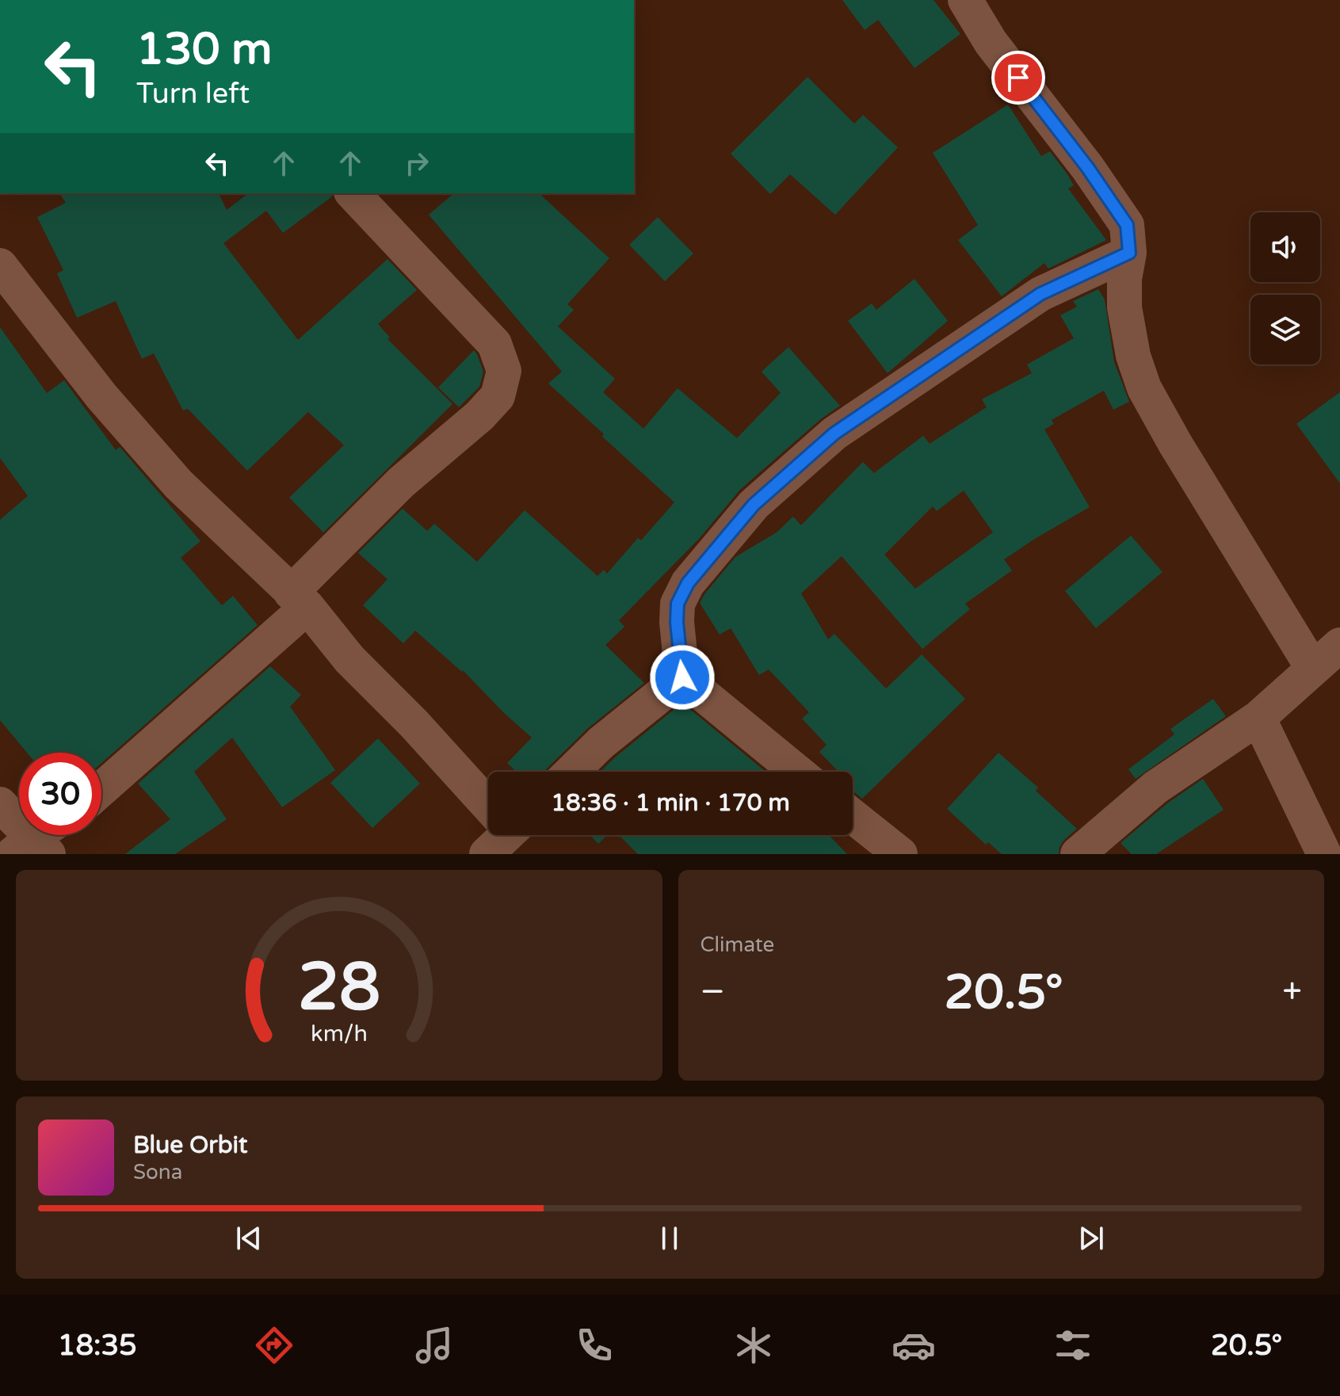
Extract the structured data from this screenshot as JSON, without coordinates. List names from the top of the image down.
{
  "page": {
    "turn": ["130 m", "Turn left"],
    "limit": "30",
    "trip": "18:36 · 1 min · 170 m",
    "tile": "Climate",
    "heat": ["−", "20.5°", "+"],
    "song": ["Blue Orbit", "Sona"],
    "tabs": ["18:35", "20.5°"],
    "gauge": ["28", "km/h"]
  }
}
